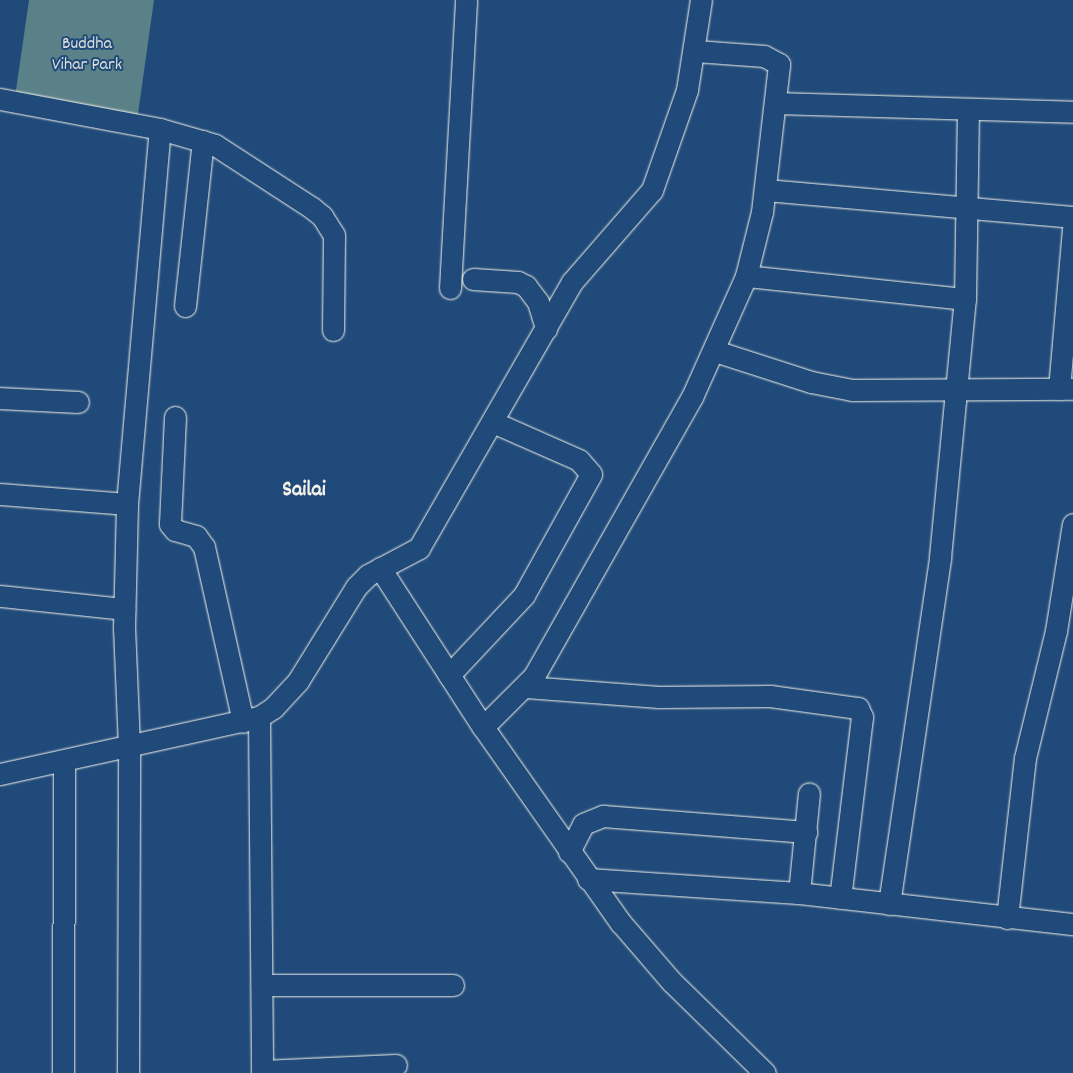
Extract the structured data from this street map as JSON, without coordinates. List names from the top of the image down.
{
  "districts": ["Sailai"],
  "parks": ["Buddha Vihar Park"]
}
